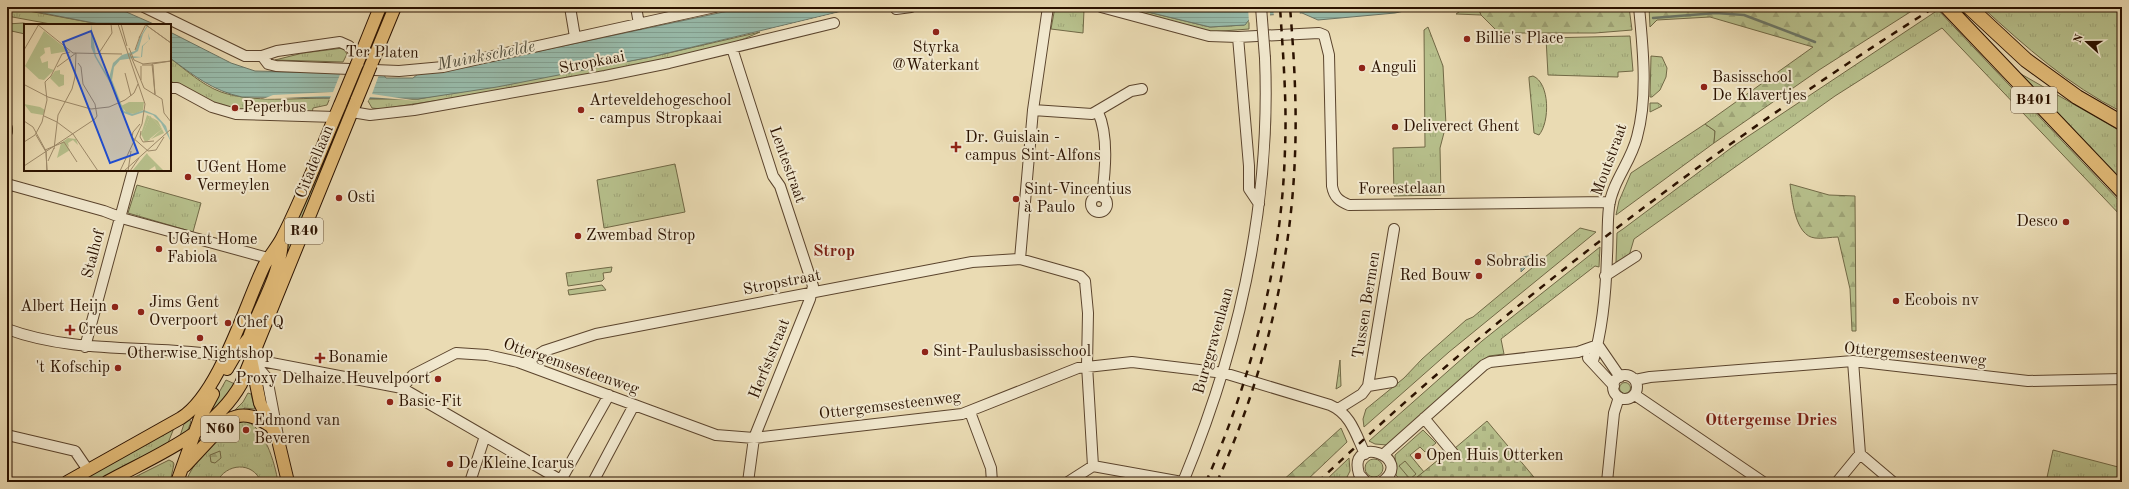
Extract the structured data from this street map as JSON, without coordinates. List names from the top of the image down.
{
  "streets": {
    "highway": ["B401"],
    "main road": ["Citadellaan", "R40", "N60"],
    "street": [
      "Ter Platen",
      "Stropkaai",
      "Moutstraat",
      "Lentestraat",
      "Foreestelaan",
      "Stalhof",
      "Stropstraat",
      "Tussen Bermen",
      "Burggravenlaan",
      "Ottergemsesteenweg",
      "Herfststraat"
    ]
  },
  "crossings": [
    ["Ter Platen", "Citadellaan"],
    ["Ter Platen", "R40"],
    ["Stropkaai", "Citadellaan"],
    ["Stropkaai", "Lentestraat"],
    ["Moutstraat", "Foreestelaan"],
    ["Citadellaan", "R40"],
    ["Lentestraat", "Stropstraat"],
    ["Lentestraat", "Herfststraat"],
    ["R40", "N60"],
    ["Stropstraat", "Ottergemsesteenweg"],
    ["Stropstraat", "Herfststraat"],
    ["Burggravenlaan", "Ottergemsesteenweg"],
    ["Ottergemsesteenweg", "Herfststraat"]
  ],
  "districts": ["Strop", "Ottergemse Dries"],
  "water": ["Muinkschelde"],
  "places": {
    "other": [
      "Styrka @Waterkant",
      "Billie's Place",
      "Anguli",
      "Basisschool De Klavertjes",
      "Peperbus",
      "Arteveldehogeschool - campus Stropkaai",
      "Deliverect Ghent",
      "UGent Home Vermeylen",
      "Osti",
      "Sint-Vincentius à Paulo",
      "Desco",
      "Zwembad Strop",
      "UGent Home Fabiola",
      "Sobradis",
      "Red Bouw",
      "Ecobois nv",
      "Albert Heijn",
      "Jims Gent Overpoort",
      "Chef Q",
      "Otherwise Nightshop",
      "Sint-Paulusbasisschool",
      "'t Kofschip",
      "Proxy Delhaize Heuvelpoort",
      "Basic-Fit",
      "Edmond van Beveren",
      "Open Huis Otterken",
      "De Kleine Icarus"
    ],
    "health": ["Dr. Guislain - campus Sint-Alfons", "Creus", "Bonamie"]
  },
  "north": "left"
}
